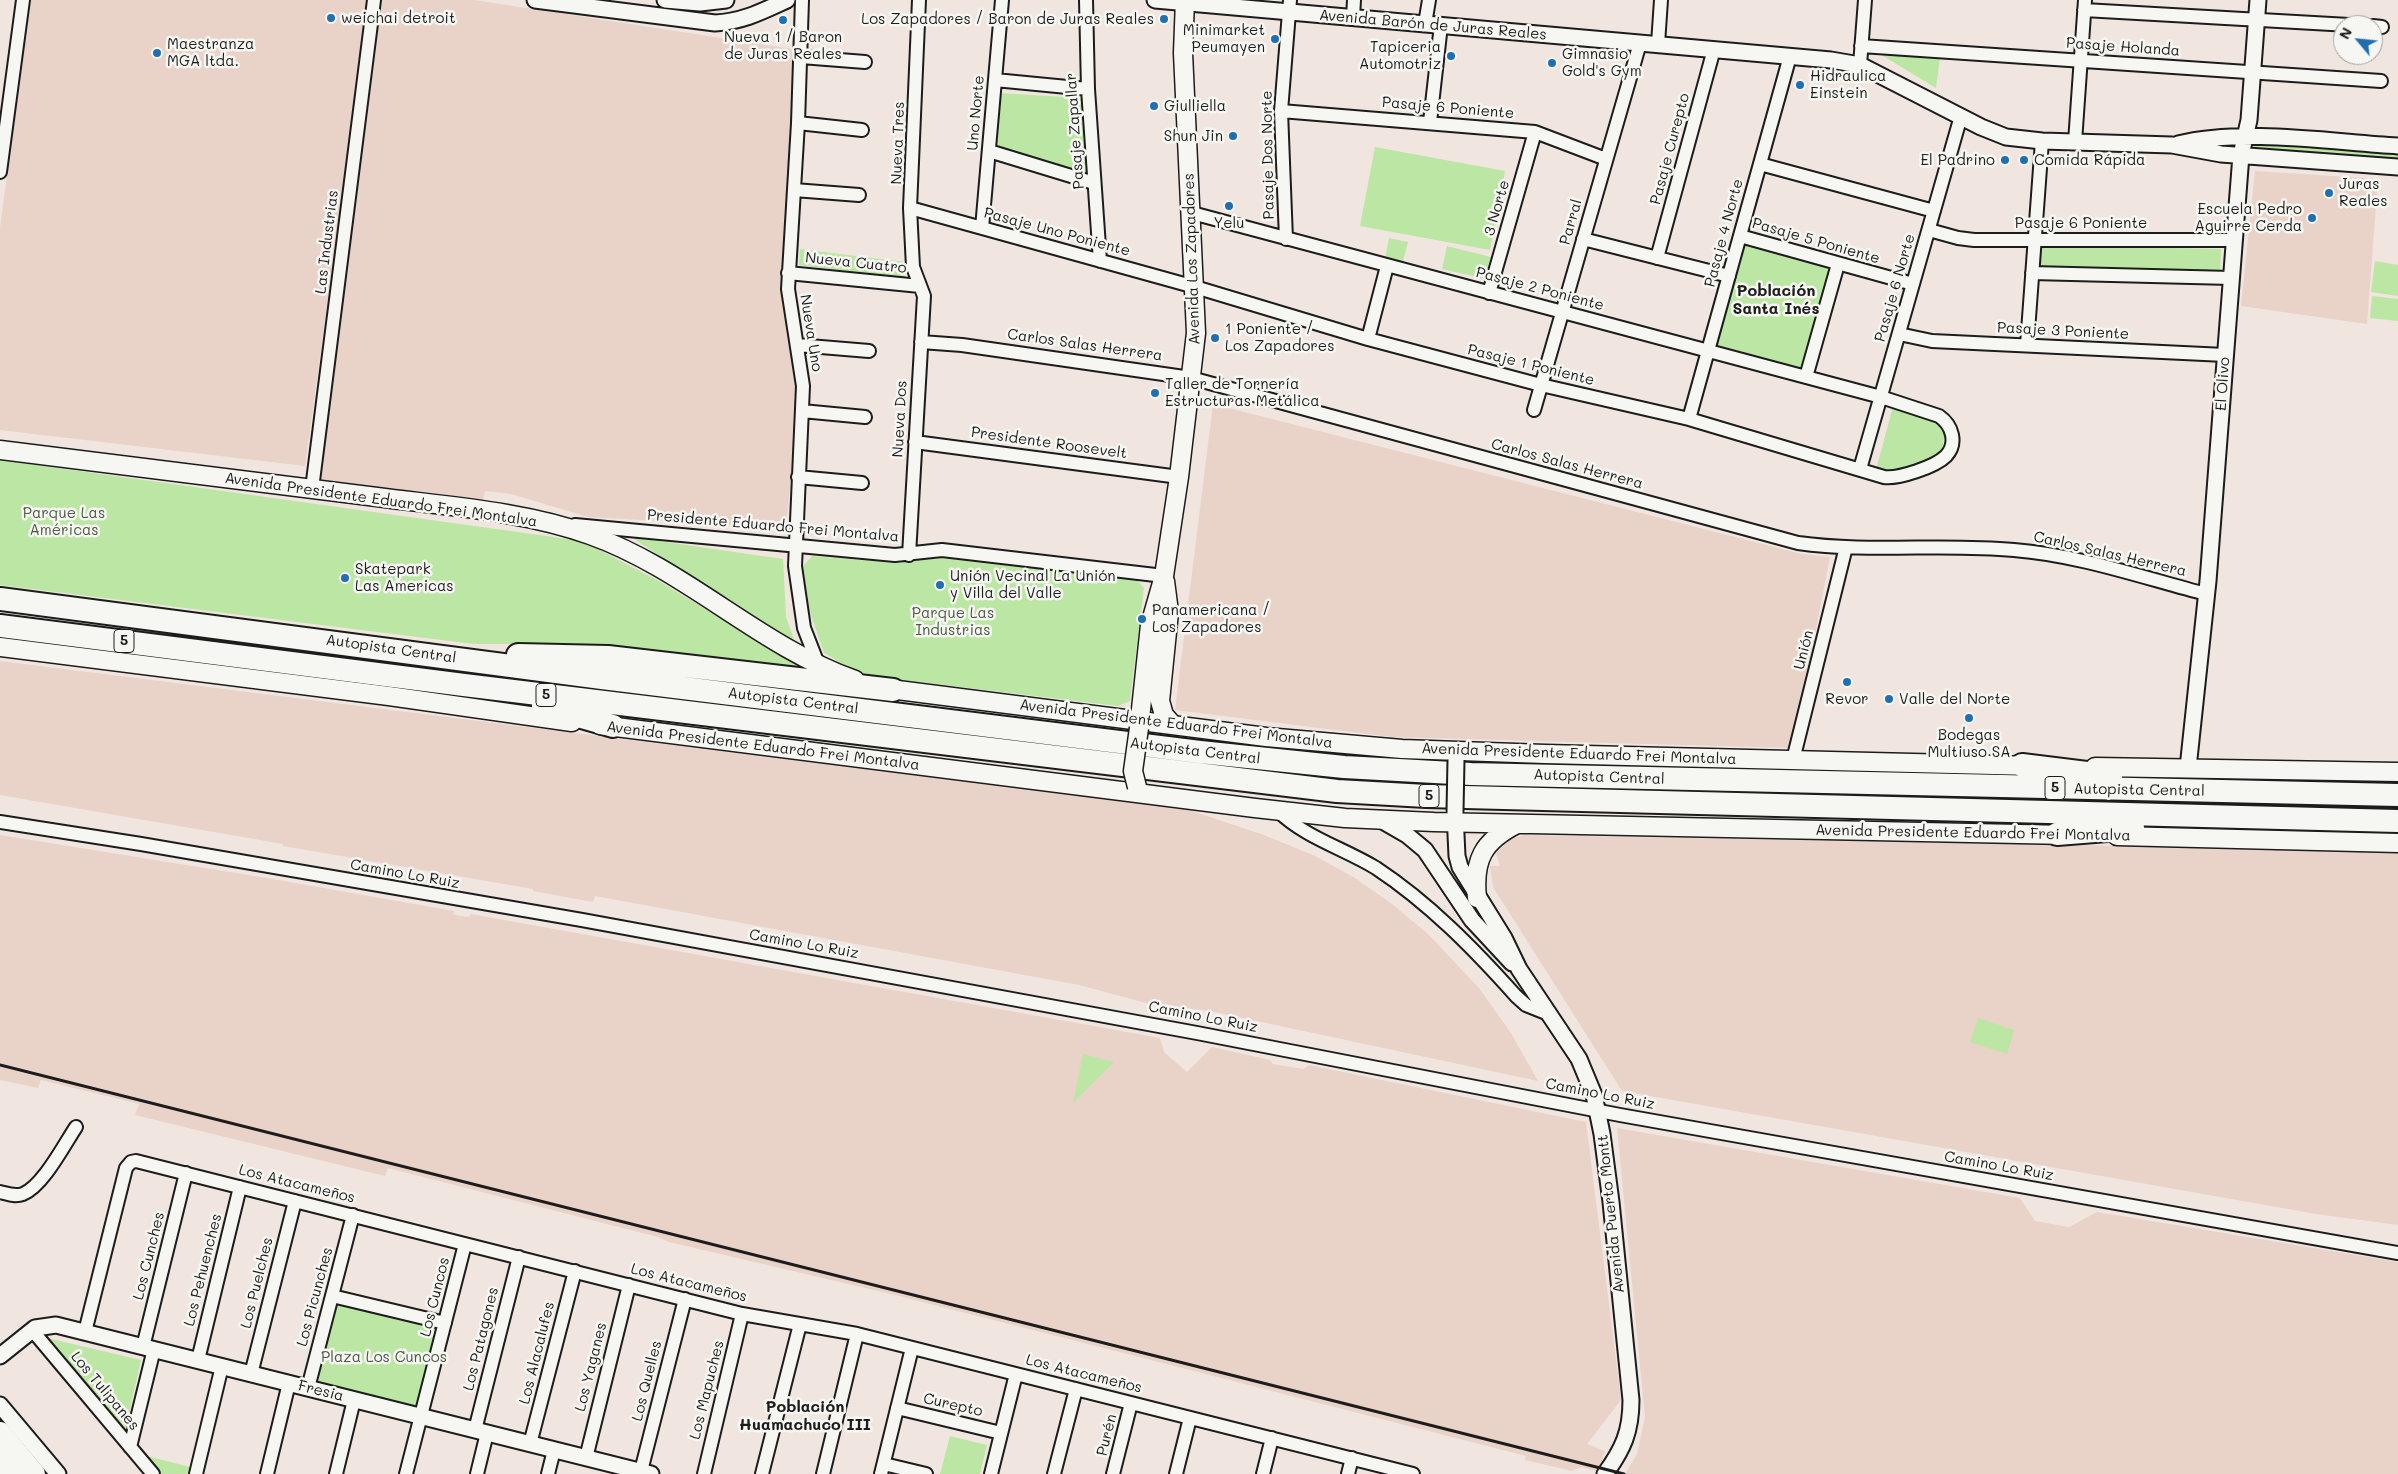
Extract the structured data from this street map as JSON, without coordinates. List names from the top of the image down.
{
  "streets": {
    "highway": ["5", "Autopista Central"],
    "main road": ["Avenida Los Zapadores", "Avenida Presidente Eduardo Frei Montalva"],
    "street": [
      "Avenida Barón de Juras Reales",
      "Pasaje Holanda",
      "Pasaje 6 Poniente",
      "Uno Norte",
      "Pasaje Zapallar",
      "Nueva Tres",
      "Pasaje Curepto",
      "Pasaje Dos Norte",
      "3 Norte",
      "Parral",
      "Pasaje Uno Poniente",
      "Pasaje 4 Norte",
      "Pasaje 5 Poniente",
      "Las Industrias",
      "Nueva Cuatro",
      "Pasaje 6 Norte",
      "Pasaje 2 Poniente",
      "Pasaje 3 Poniente",
      "Nueva Uno",
      "Carlos Salas Herrera",
      "Pasaje 1 Poniente",
      "El Olivo",
      "Nueva Dos",
      "Presidente Roosevelt",
      "Presidente Eduardo Frei Montalva",
      "Unión",
      "Camino Lo Ruiz",
      "Los Atacameños",
      "Avenida Puerto Montt",
      "Los Cunches",
      "Los Pehuenches",
      "Los Puelches",
      "Los Picunches",
      "Los Cuncos",
      "Los Patagones",
      "Los Alacalufes",
      "Los Yaganes",
      "Los Quelles",
      "Los Mapuches",
      "Los Tulipanes",
      "Fresia",
      "Curepto",
      "Purén"
    ]
  },
  "crossings": [
    ["Avenida Barón de Juras Reales", "Pasaje Curepto"],
    ["Avenida Barón de Juras Reales", "Pasaje Dos Norte"],
    ["Avenida Barón de Juras Reales", "Parral"],
    ["Avenida Barón de Juras Reales", "Pasaje 4 Norte"],
    ["Avenida Barón de Juras Reales", "Avenida Los Zapadores"],
    ["Avenida Barón de Juras Reales", "Pasaje 6 Norte"],
    ["Avenida Barón de Juras Reales", "El Olivo"],
    ["Pasaje Holanda", "El Olivo"],
    ["Pasaje 6 Poniente", "Pasaje Dos Norte"],
    ["Pasaje 6 Poniente", "3 Norte"],
    ["Pasaje 6 Poniente", "Parral"],
    ["Pasaje 6 Poniente", "Pasaje 6 Norte"],
    ["Pasaje 6 Poniente", "El Olivo"],
    ["Uno Norte", "Pasaje Uno Poniente"],
    ["Pasaje Zapallar", "Pasaje Uno Poniente"],
    ["Nueva Tres", "Pasaje Uno Poniente"],
    ["Nueva Tres", "Nueva Cuatro"],
    ["Nueva Tres", "Nueva Dos"],
    ["Pasaje Dos Norte", "Pasaje 2 Poniente"],
    ["3 Norte", "Pasaje 2 Poniente"],
    ["Parral", "Pasaje 2 Poniente"],
    ["Parral", "Pasaje 1 Poniente"],
    ["Pasaje Uno Poniente", "Avenida Los Zapadores"],
    ["Pasaje Uno Poniente", "Pasaje 1 Poniente"],
    ["Pasaje 4 Norte", "Pasaje 5 Poniente"],
    ["Pasaje 4 Norte", "Pasaje 2 Poniente"],
    ["Pasaje 4 Norte", "Pasaje 1 Poniente"],
    ["Pasaje 5 Poniente", "Pasaje 6 Norte"],
    ["Las Industrias", "Avenida Presidente Eduardo Frei Montalva"],
    ["Avenida Los Zapadores", "Pasaje 2 Poniente"],
    ["Avenida Los Zapadores", "Carlos Salas Herrera"],
    ["Avenida Los Zapadores", "Pasaje 1 Poniente"],
    ["Avenida Los Zapadores", "Presidente Roosevelt"],
    ["Avenida Los Zapadores", "Avenida Presidente Eduardo Frei Montalva"],
    ["Avenida Los Zapadores", "Presidente Eduardo Frei Montalva"],
    ["Nueva Cuatro", "Nueva Uno"],
    ["Nueva Cuatro", "Nueva Dos"],
    ["Pasaje 6 Norte", "Pasaje 2 Poniente"],
    ["Pasaje 6 Norte", "Pasaje 3 Poniente"],
    ["Pasaje 6 Norte", "Pasaje 1 Poniente"],
    ["Pasaje 2 Poniente", "Pasaje 1 Poniente"],
    ["Pasaje 3 Poniente", "El Olivo"],
    ["Nueva Uno", "Avenida Presidente Eduardo Frei Montalva"],
    ["Nueva Uno", "Presidente Eduardo Frei Montalva"],
    ["Carlos Salas Herrera", "El Olivo"],
    ["Carlos Salas Herrera", "Nueva Dos"],
    ["Carlos Salas Herrera", "Unión"],
    ["El Olivo", "Avenida Presidente Eduardo Frei Montalva"],
    ["Nueva Dos", "Presidente Roosevelt"],
    ["Nueva Dos", "Presidente Eduardo Frei Montalva"],
    ["Avenida Presidente Eduardo Frei Montalva", "Presidente Eduardo Frei Montalva"],
    ["Avenida Presidente Eduardo Frei Montalva", "Unión"],
    ["Avenida Presidente Eduardo Frei Montalva", "Avenida Puerto Montt"],
    ["Camino Lo Ruiz", "Avenida Puerto Montt"],
    ["Los Atacameños", "Los Cunches"],
    ["Los Atacameños", "Los Pehuenches"],
    ["Los Atacameños", "Los Puelches"],
    ["Los Atacameños", "Los Picunches"],
    ["Los Atacameños", "Los Cuncos"],
    ["Los Atacameños", "Los Patagones"],
    ["Los Atacameños", "Los Alacalufes"],
    ["Los Atacameños", "Los Yaganes"],
    ["Los Atacameños", "Los Quelles"],
    ["Los Atacameños", "Los Mapuches"],
    ["Los Atacameños", "Fresia"],
    ["Los Atacameños", "Purén"],
    ["Los Cunches", "Los Tulipanes"],
    ["Los Cunches", "Fresia"],
    ["Los Pehuenches", "Fresia"],
    ["Los Puelches", "Fresia"],
    ["Los Picunches", "Fresia"],
    ["Los Cuncos", "Fresia"],
    ["Los Patagones", "Fresia"],
    ["Los Alacalufes", "Fresia"],
    ["Los Yaganes", "Fresia"],
    ["Los Quelles", "Fresia"],
    ["Los Tulipanes", "Fresia"]
  ],
  "districts": ["Población Santa Inés", "Población Huamachuco III"],
  "parks": ["Parque Las Américas", "Parque Las Industrias", "Plaza Los Cuncos"],
  "places": [
    "weichai detroit",
    "Los Zapadores / Baron de Juras Reales",
    "Nueva 1 / Baron de Juras Reales",
    "Minimarket Peumayen",
    "Maestranza MGA ltda.",
    "Tapiceria Automotriz",
    "Gimnasio Gold's Gym",
    "Hidraulica Einstein",
    "Giulliella",
    "Shun Jin",
    "El Padrino",
    "Comida Rápida",
    "Juras Reales",
    "Yelu",
    "Escuela Pedro Aguirre Cerda",
    "1 Poniente / Los Zapadores",
    "Taller de Tornería Estructuras Metálica",
    "Skatepark Las Americas",
    "Unión Vecinal La Unión y Villa del Valle",
    "Panamericana / Los Zapadores",
    "Revor",
    "Valle del Norte",
    "Bodegas Multiuso SA"
  ],
  "north": "top left"
}
